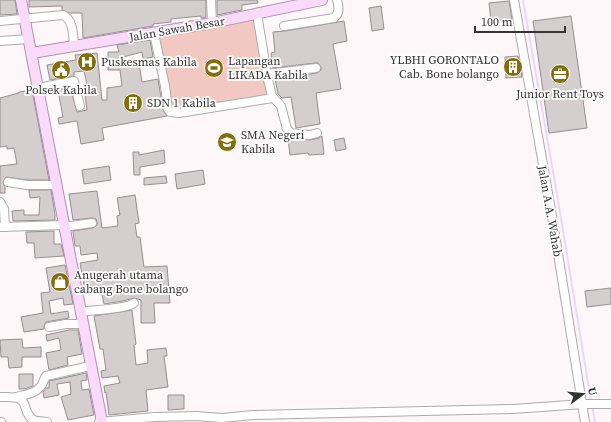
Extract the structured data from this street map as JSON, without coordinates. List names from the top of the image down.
{
  "streets": {
    "main road": ["Jalan Sawah Besar"],
    "street": ["Jalan A.A. Wahab"]
  },
  "places": {
    "hospital": ["Puskesmas Kabila"],
    "building": ["YLBHI GORONTALO Cab. Bone bolango", "SDN 1 Kabila"],
    "sports": ["Lapangan LIKADA Kabila"],
    "public building": ["Polsek Kabila"],
    "office": ["Junior Rent Toys"],
    "school or university": ["SMA Negeri Kabila"],
    "shop": ["Anugerah utama cabang Bone bolango"]
  },
  "scale_bar": "100 m",
  "north": "right"
}
